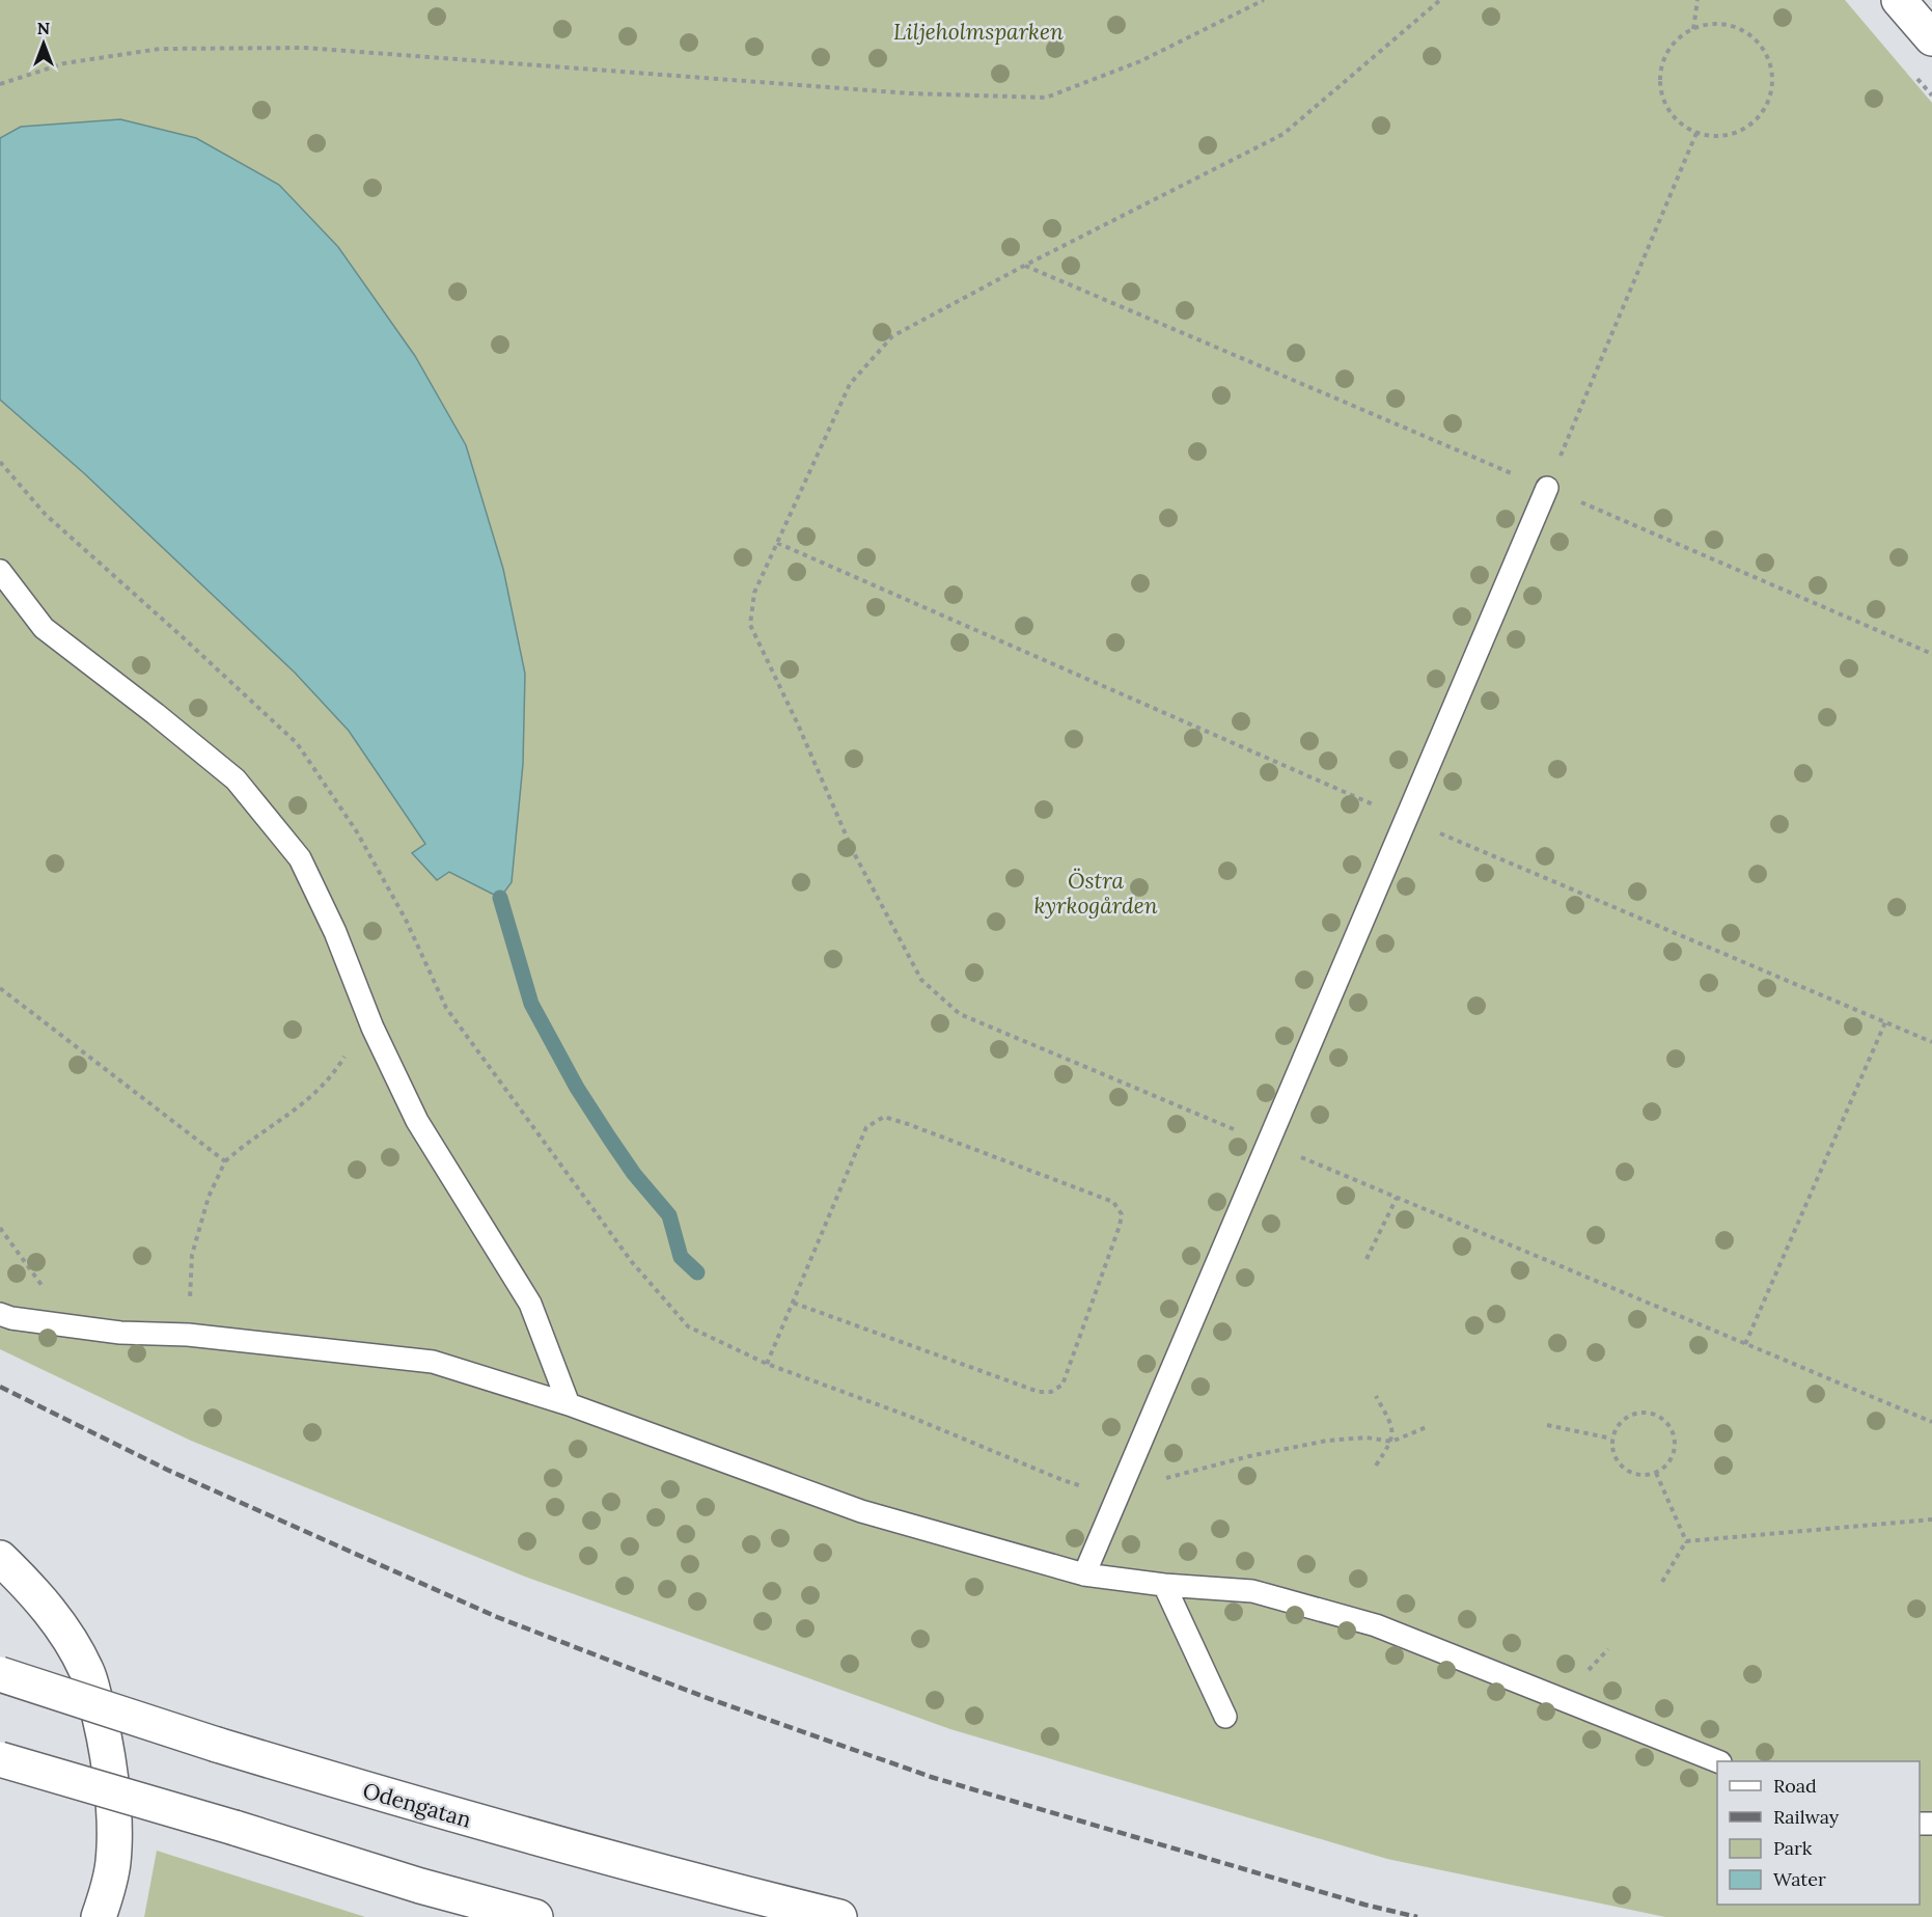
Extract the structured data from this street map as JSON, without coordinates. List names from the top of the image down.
{
  "streets": {
    "main road": ["Odengatan"]
  },
  "parks": ["Liljeholmsparken", "Östra kyrkogården"],
  "legend": [
    "Road",
    "Railway",
    "Park",
    "Water"
  ],
  "north": "top"
}
